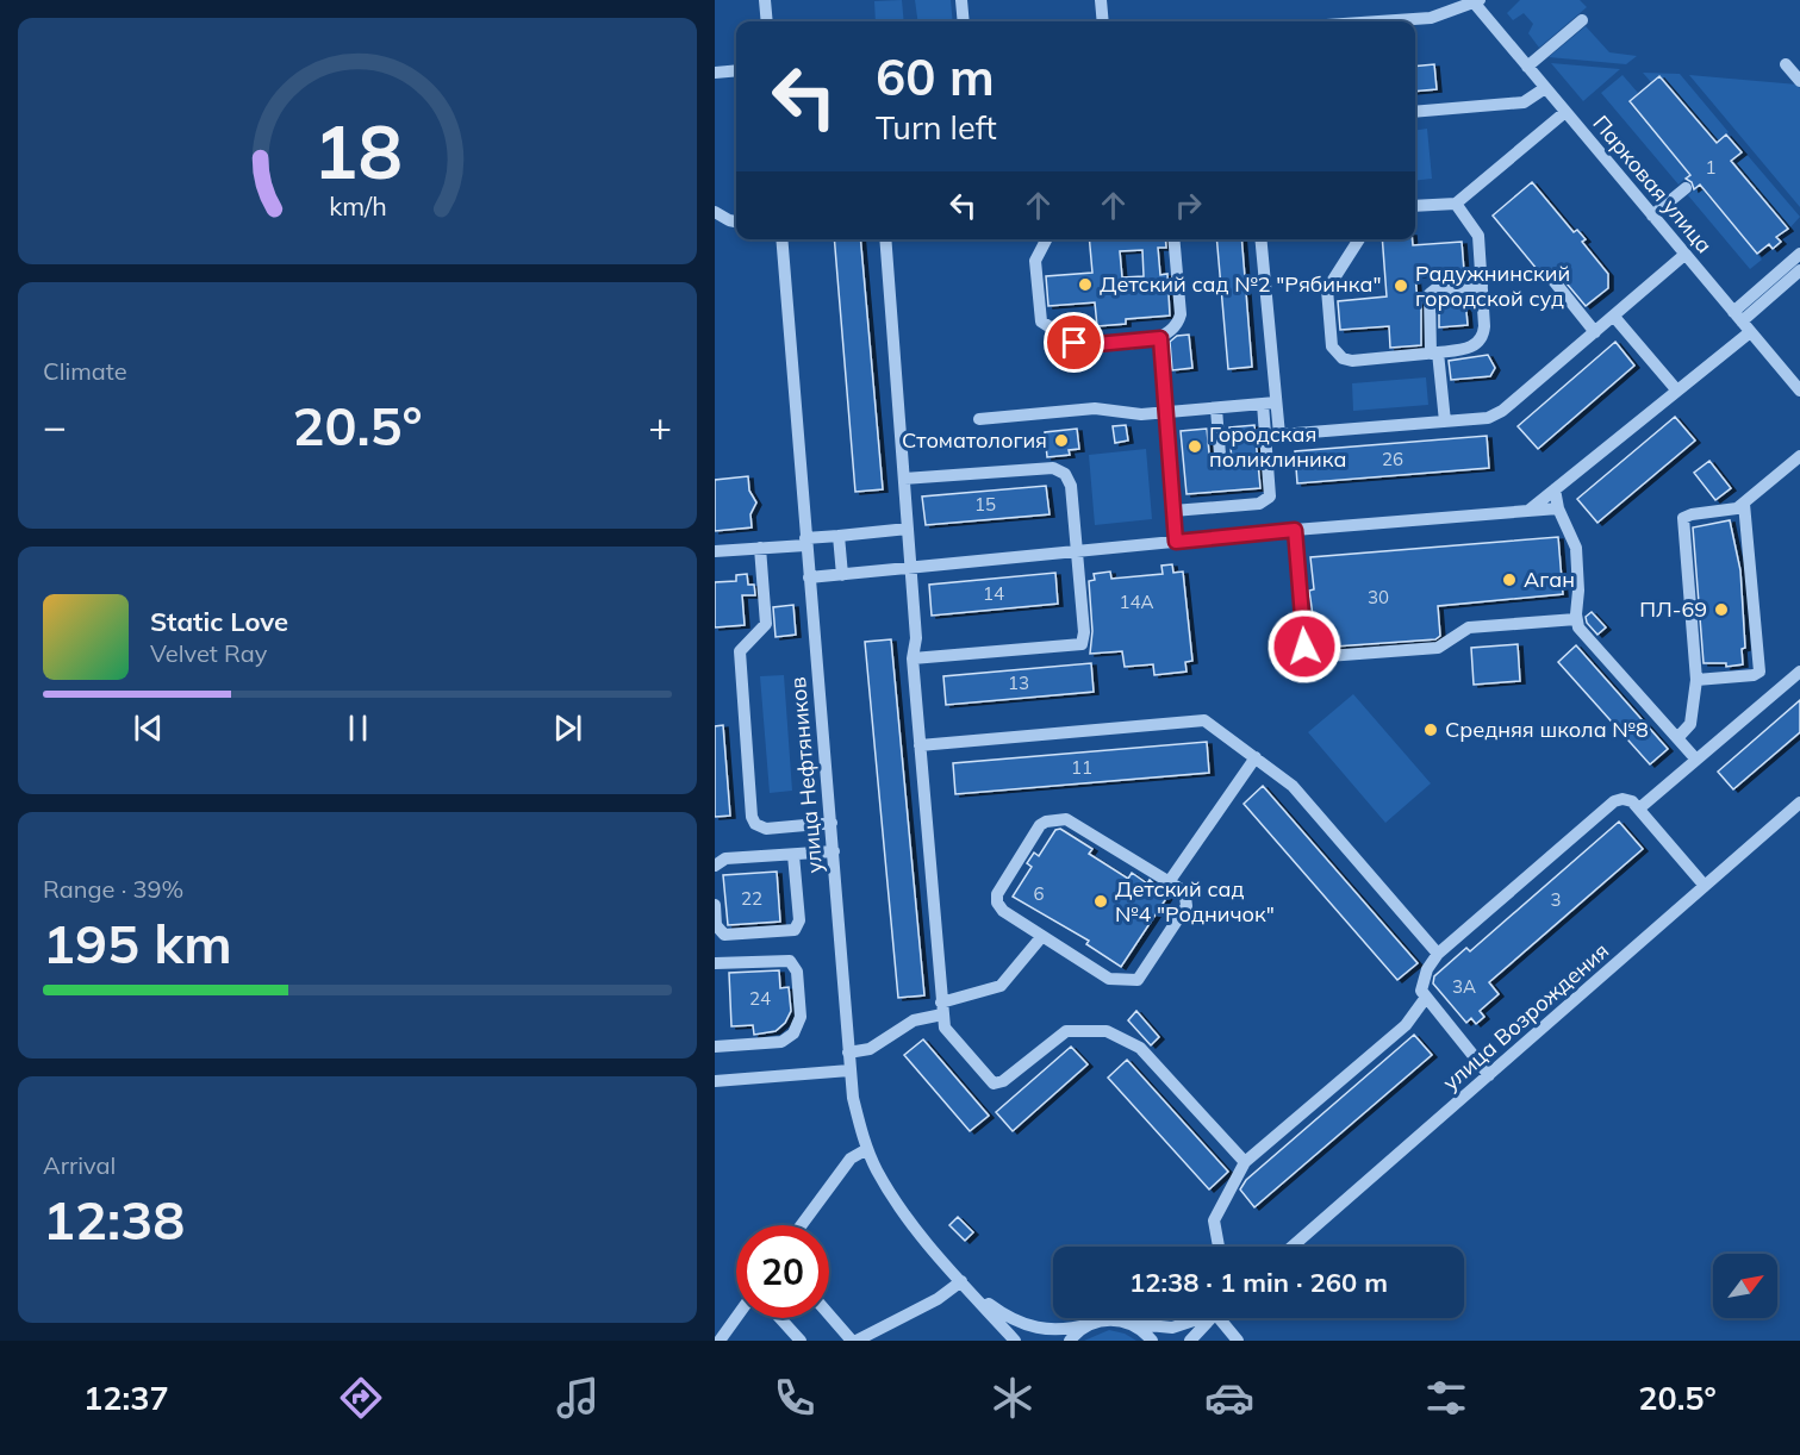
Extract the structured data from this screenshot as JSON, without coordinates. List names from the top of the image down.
{
  "streets": {
    "street": ["Парковая улица", "улица Нефтяников", "улица Возрождения"]
  },
  "places": [
    "Детский сад №2 \"Рябинка\"",
    "Радужнинский городской суд",
    "Стоматология",
    "Городская поликлиника",
    "Аган",
    "ПЛ-69",
    "Средняя школа №8",
    "Детский сад №4 \"Родничок\""
  ],
  "house_numbers": [
    "1",
    "26",
    "15",
    "14",
    "30",
    "14А",
    "13",
    "11",
    "6",
    "22",
    "3",
    "3А",
    "24"
  ],
  "north": "top right",
  "page": {
    "turn": ["60 m", "Turn left"],
    "tile": [
      "Climate",
      ["Range · 39%", "195 km"],
      ["Arrival", "12:38"]
    ],
    "heat": ["−", "20.5°", "+"],
    "song": ["Static Love", "Velvet Ray"],
    "limit": "20",
    "trip": "12:38 · 1 min · 260 m",
    "tabs": ["12:37", "20.5°"],
    "gauge": ["18", "km/h"]
  }
}
